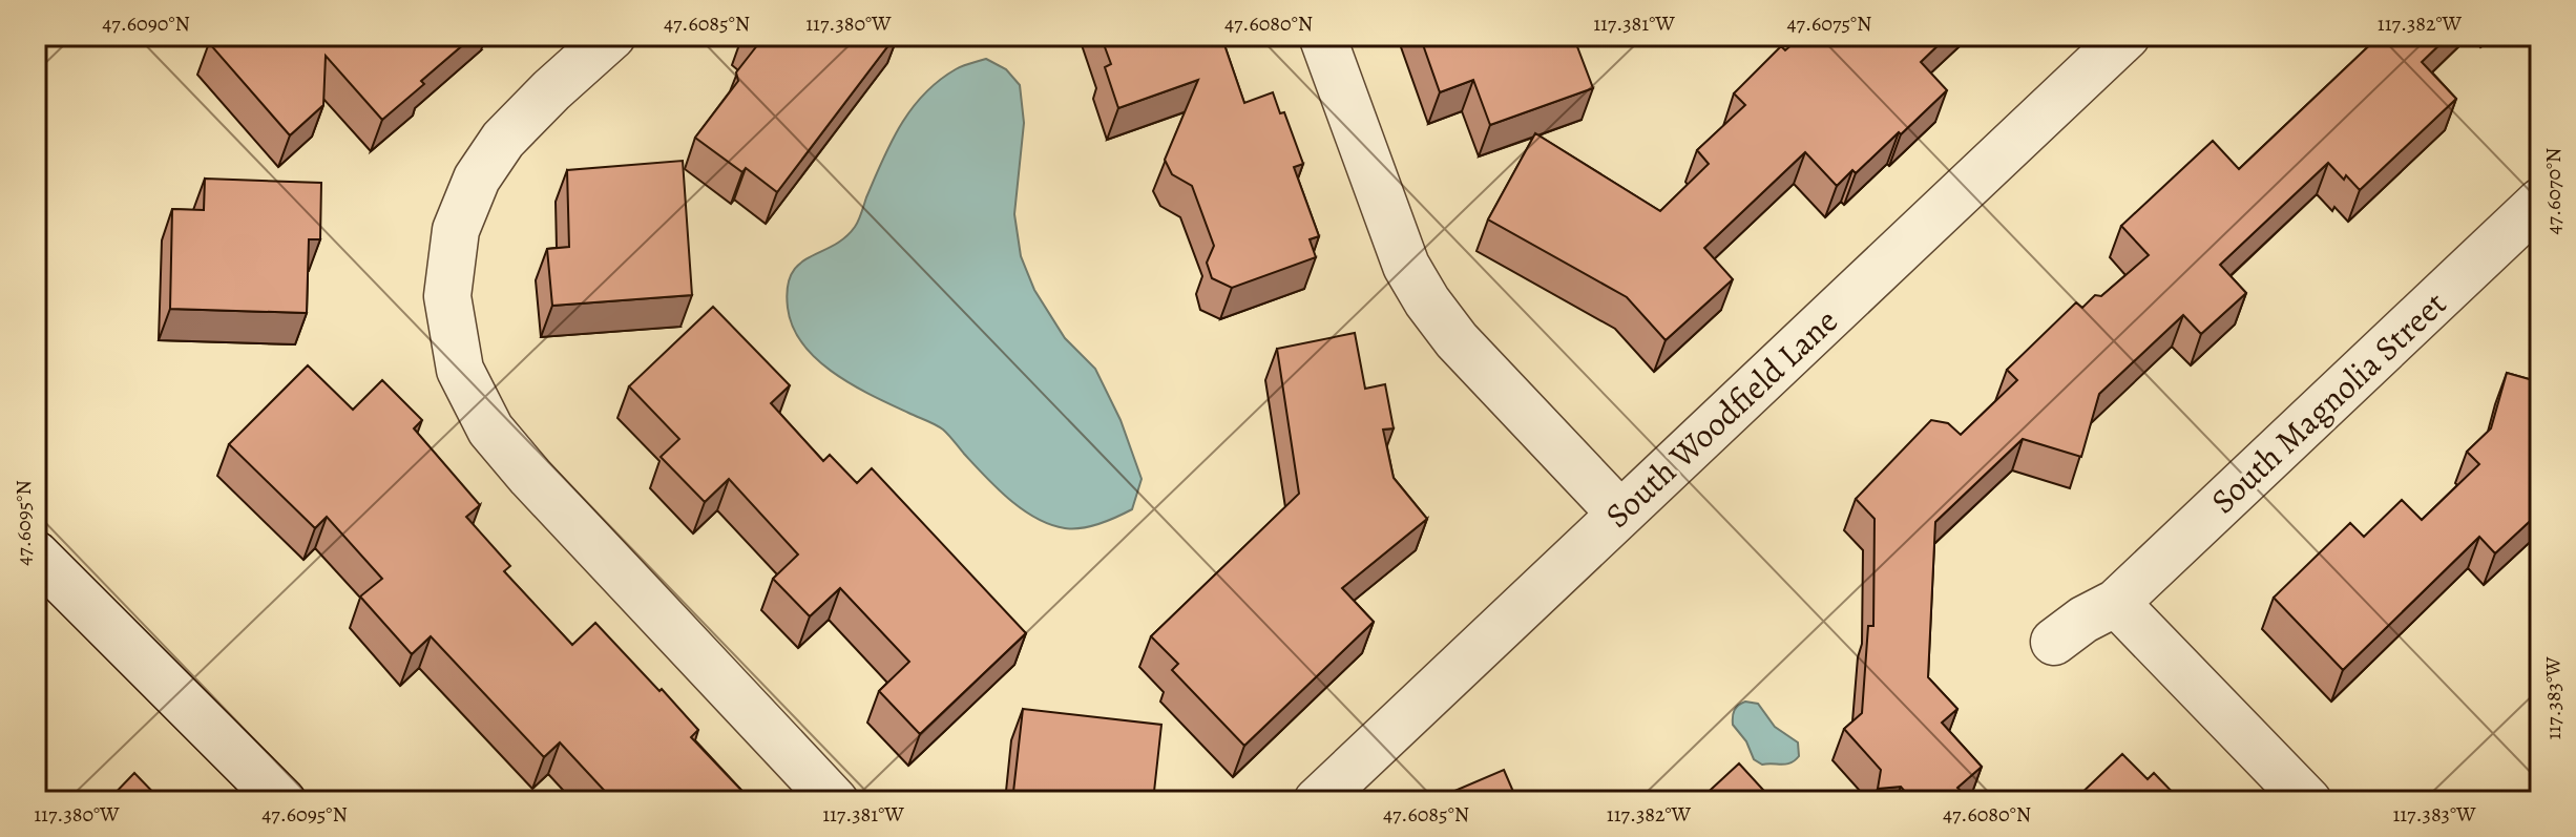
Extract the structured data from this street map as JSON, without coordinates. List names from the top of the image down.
{
  "streets": {
    "street": ["South Magnolia Street", "South Woodfield Lane"]
  },
  "coordinates": [
    "47.6090°N",
    "47.6085°N",
    "117.380°W",
    "47.6080°N",
    "117.381°W",
    "47.6075°N",
    "117.382°W",
    "47.6070°N",
    "47.6095°N",
    "117.383°W"
  ]
}
